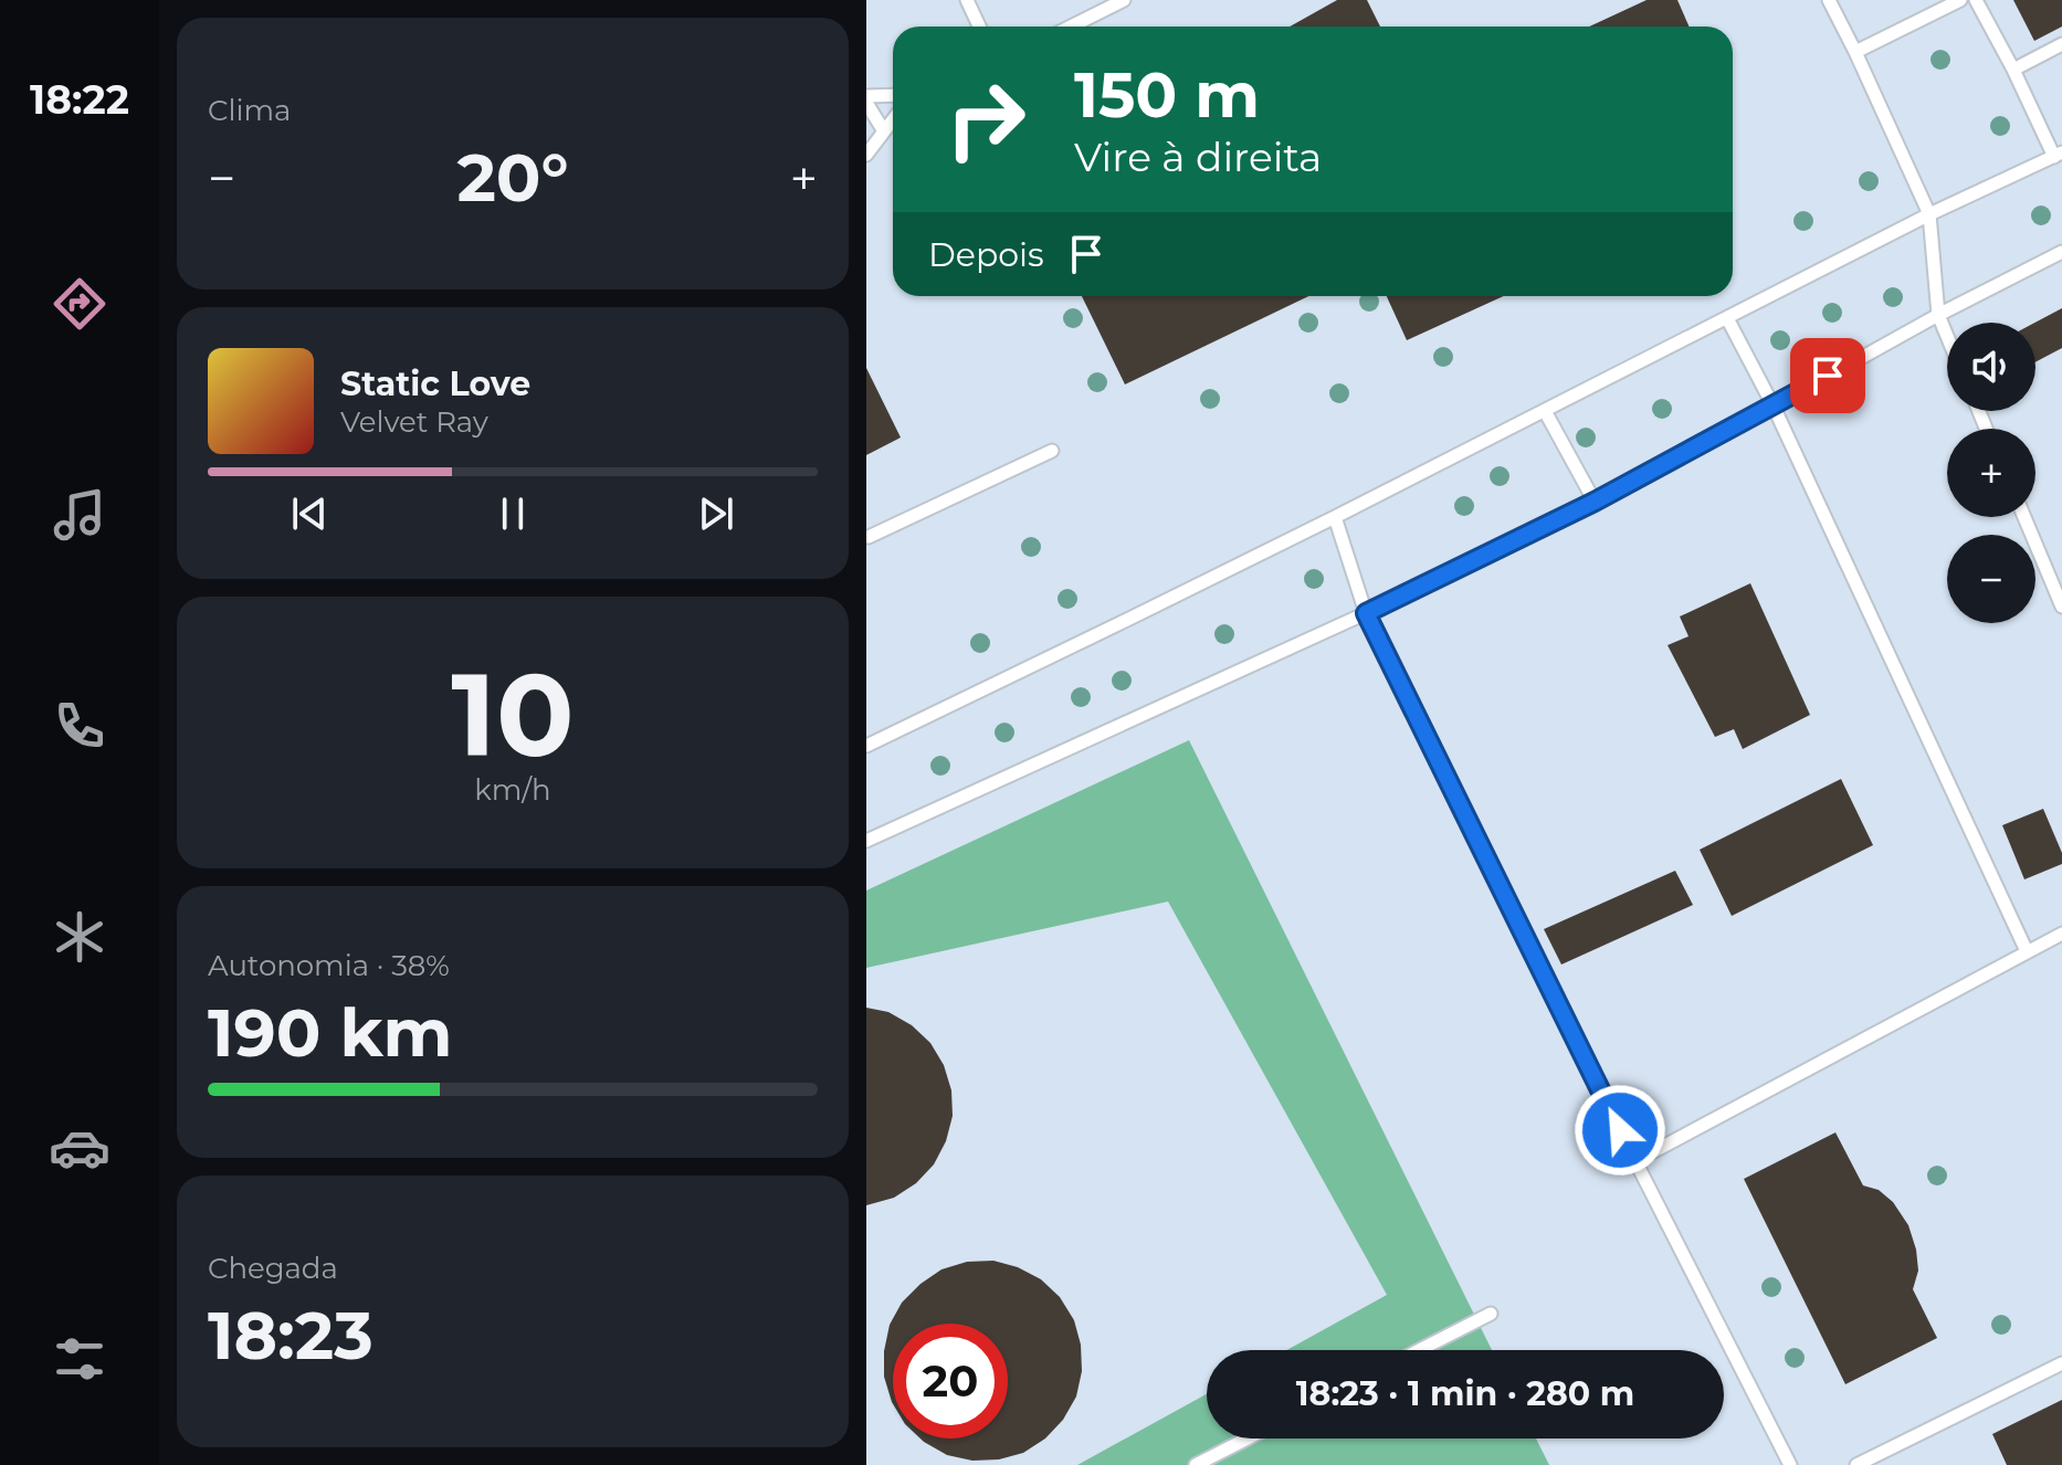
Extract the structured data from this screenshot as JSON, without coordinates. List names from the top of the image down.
{
  "page": {
    "tabs": "18:22",
    "tile": [
      "Clima",
      ["10", "km/h"],
      ["Autonomia · 38%", "190 km"],
      ["Chegada", "18:23"]
    ],
    "turn": ["150 m", "Vire à direita"],
    "heat": ["−", "20°", "+"],
    "then": "Depois",
    "map_buttons": ["+", "−"],
    "song": ["Static Love", "Velvet Ray"],
    "limit": "20",
    "trip": "18:23 · 1 min · 280 m"
  }
}
